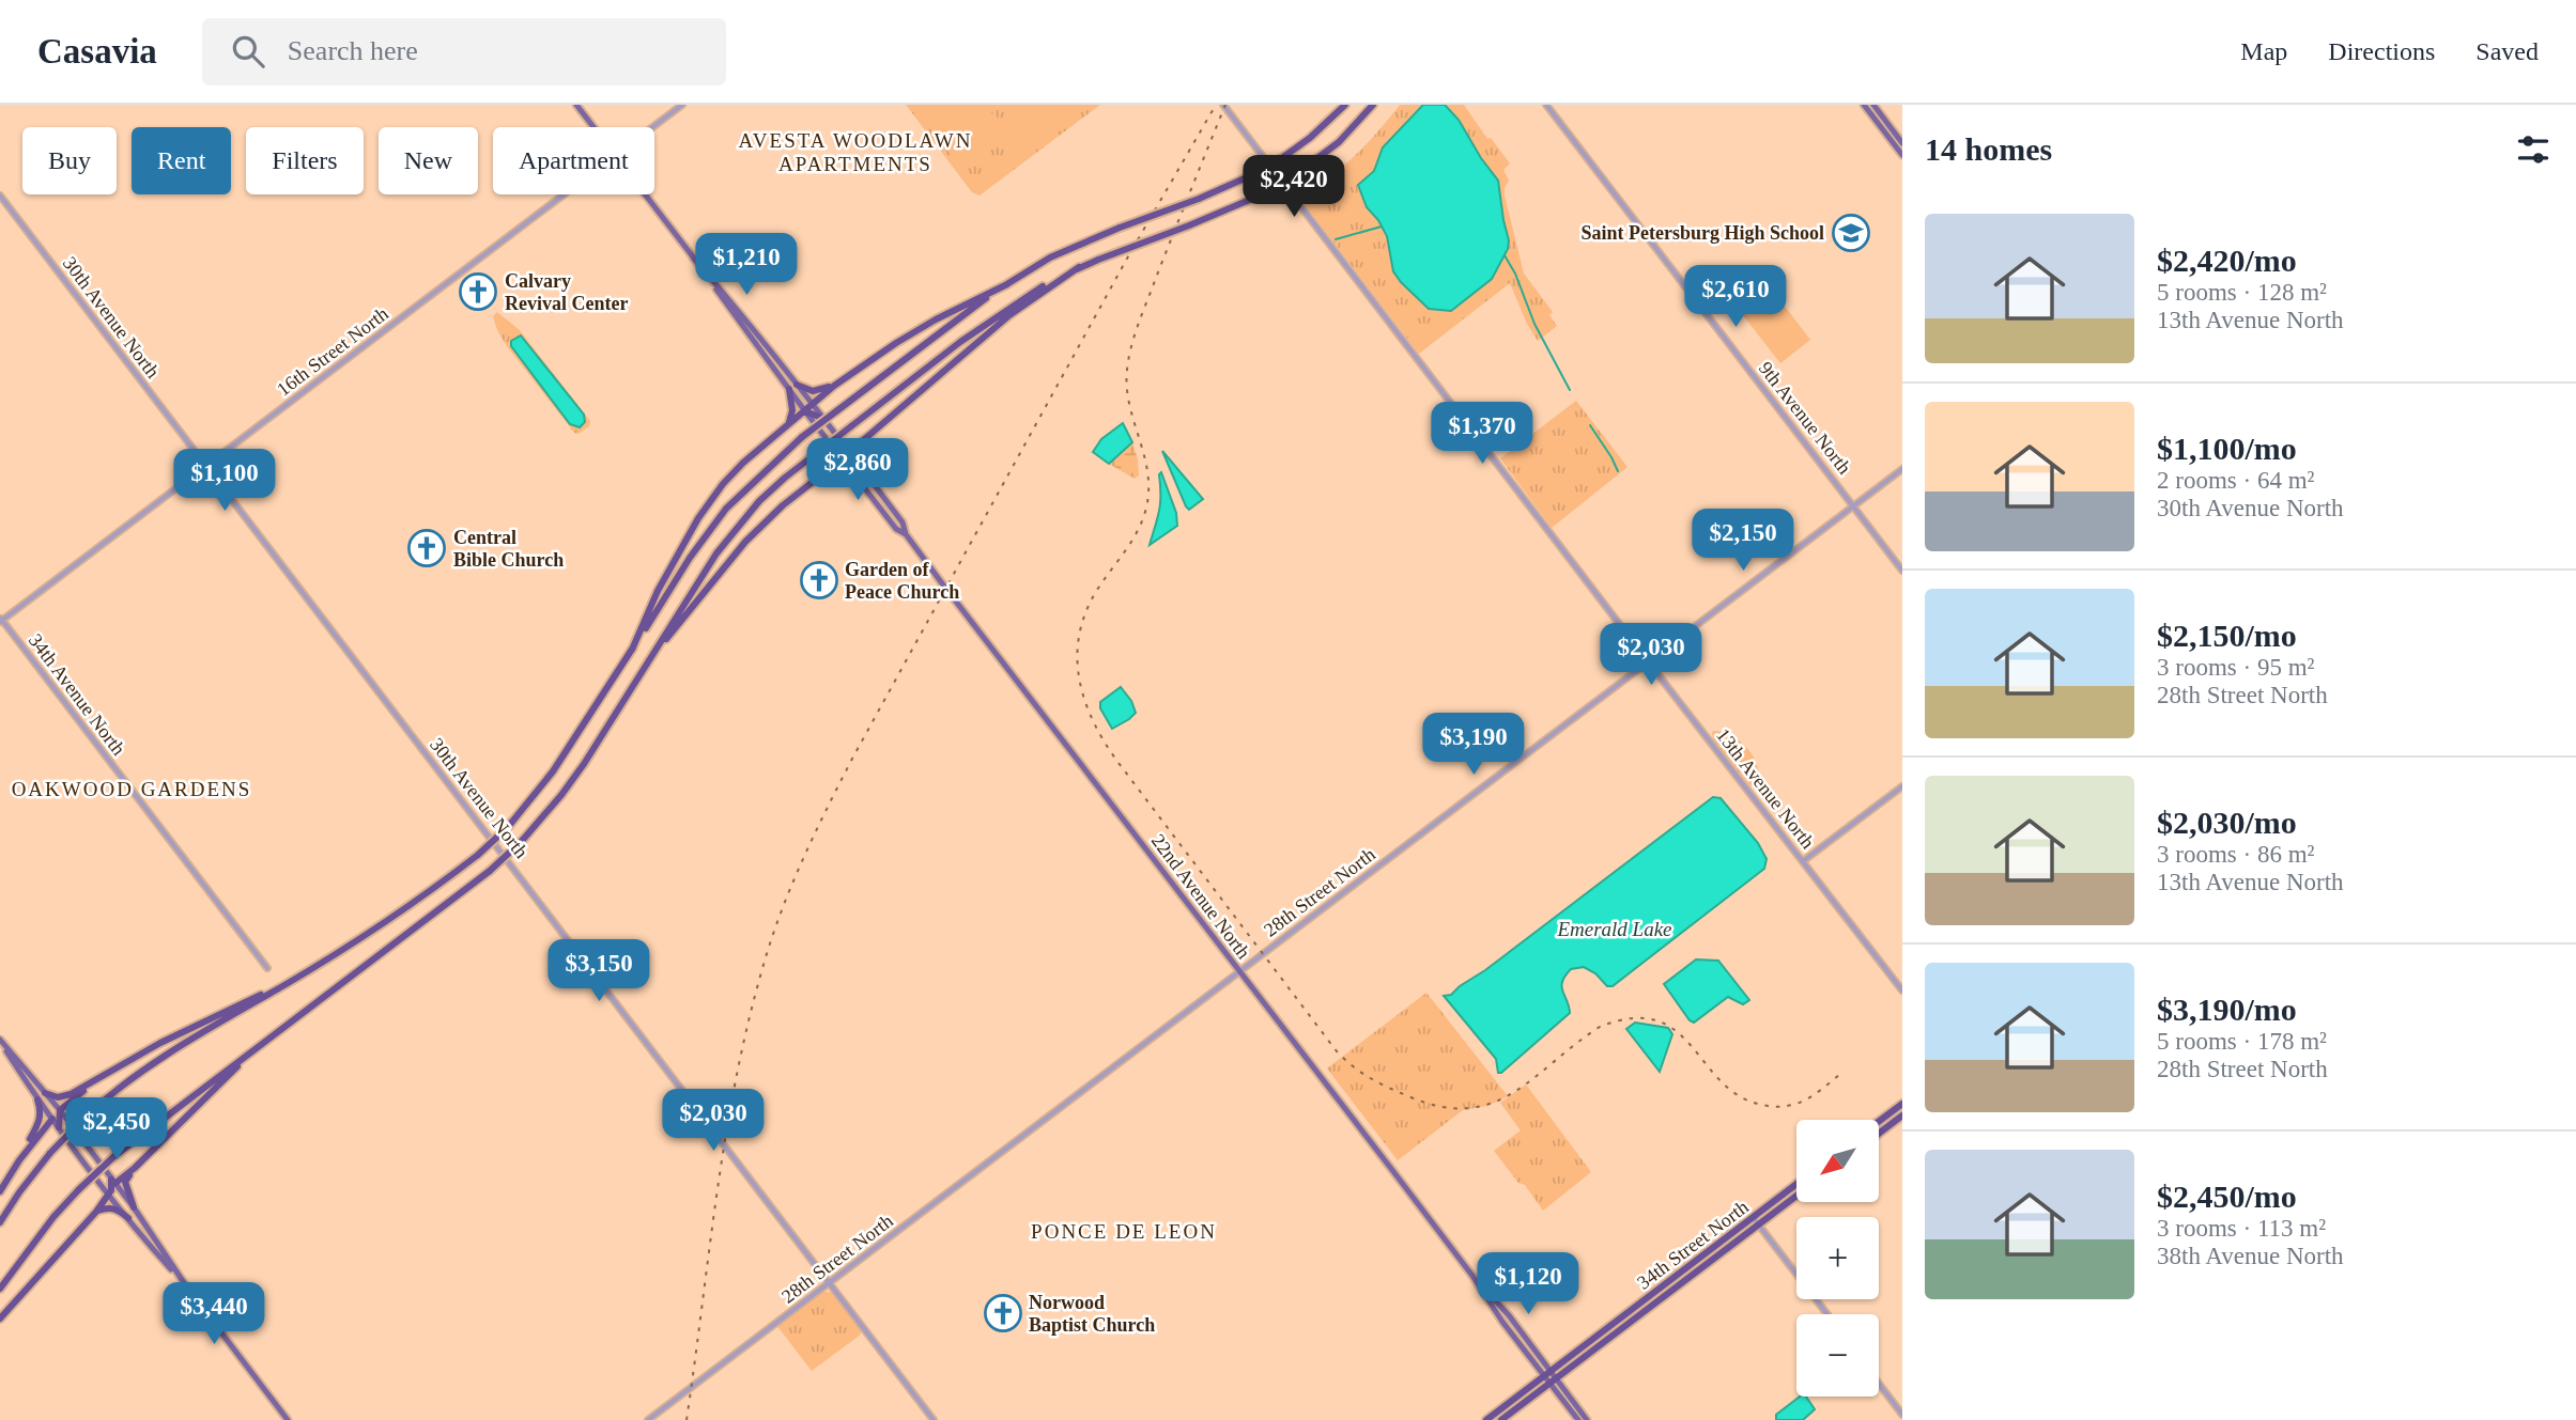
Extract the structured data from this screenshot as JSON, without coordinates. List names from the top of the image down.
{
  "streets": {
    "highway": ["34th Street North"],
    "main road": ["22nd Avenue North"],
    "street": [
      "30th Avenue North",
      "16th Street North",
      "9th Avenue North",
      "34th Avenue North",
      "13th Avenue North",
      "28th Street North"
    ]
  },
  "crossings": [
    ["30th Avenue North", "16th Street North"],
    ["30th Avenue North", "28th Street North"],
    ["16th Street North", "34th Avenue North"],
    ["9th Avenue North", "28th Street North"],
    ["13th Avenue North", "28th Street North"],
    ["28th Street North", "22nd Avenue North"],
    ["22nd Avenue North", "34th Street North"]
  ],
  "districts": ["AVESTA WOODLAWN APARTMENTS", "OAKWOOD GARDENS", "PONCE DE LEON"],
  "water": ["Emerald Lake"],
  "places": {
    "school or university": ["Saint Petersburg High School"],
    "church": [
      "Calvary Revival Center",
      "Central Bible Church",
      "Garden of Peace Church",
      "Norwood Baptist Church"
    ]
  },
  "north": "bottom left",
  "page": {
    "header": "Casavia",
    "search": "Search here",
    "nav": ["Map", "Directions", "Saved"],
    "heading": "14 homes",
    "chip": [
      "Buy",
      "Rent",
      "Filters",
      "New",
      "Apartment"
    ],
    "price": [
      "$2,420",
      "$1,210",
      "$2,610",
      "$1,370",
      "$2,860",
      "$1,100",
      "$2,150",
      "$2,030",
      "$3,190",
      "$3,150",
      "$2,030",
      "$2,450",
      "$1,120",
      "$3,440"
    ],
    "list": [
      {
        "name": "$2,420/mo",
        "note": "5 rooms · 128 m² · 13th Avenue North"
      },
      {
        "name": "$1,100/mo",
        "note": "2 rooms · 64 m² · 30th Avenue North"
      },
      {
        "name": "$2,150/mo",
        "note": "3 rooms · 95 m² · 28th Street North"
      },
      {
        "name": "$2,030/mo",
        "note": "3 rooms · 86 m² · 13th Avenue North"
      },
      {
        "name": "$3,190/mo",
        "note": "5 rooms · 178 m² · 28th Street North"
      },
      {
        "name": "$2,450/mo",
        "note": "3 rooms · 113 m² · 38th Avenue North"
      }
    ],
    "map_buttons": ["+", "−"]
  }
}
